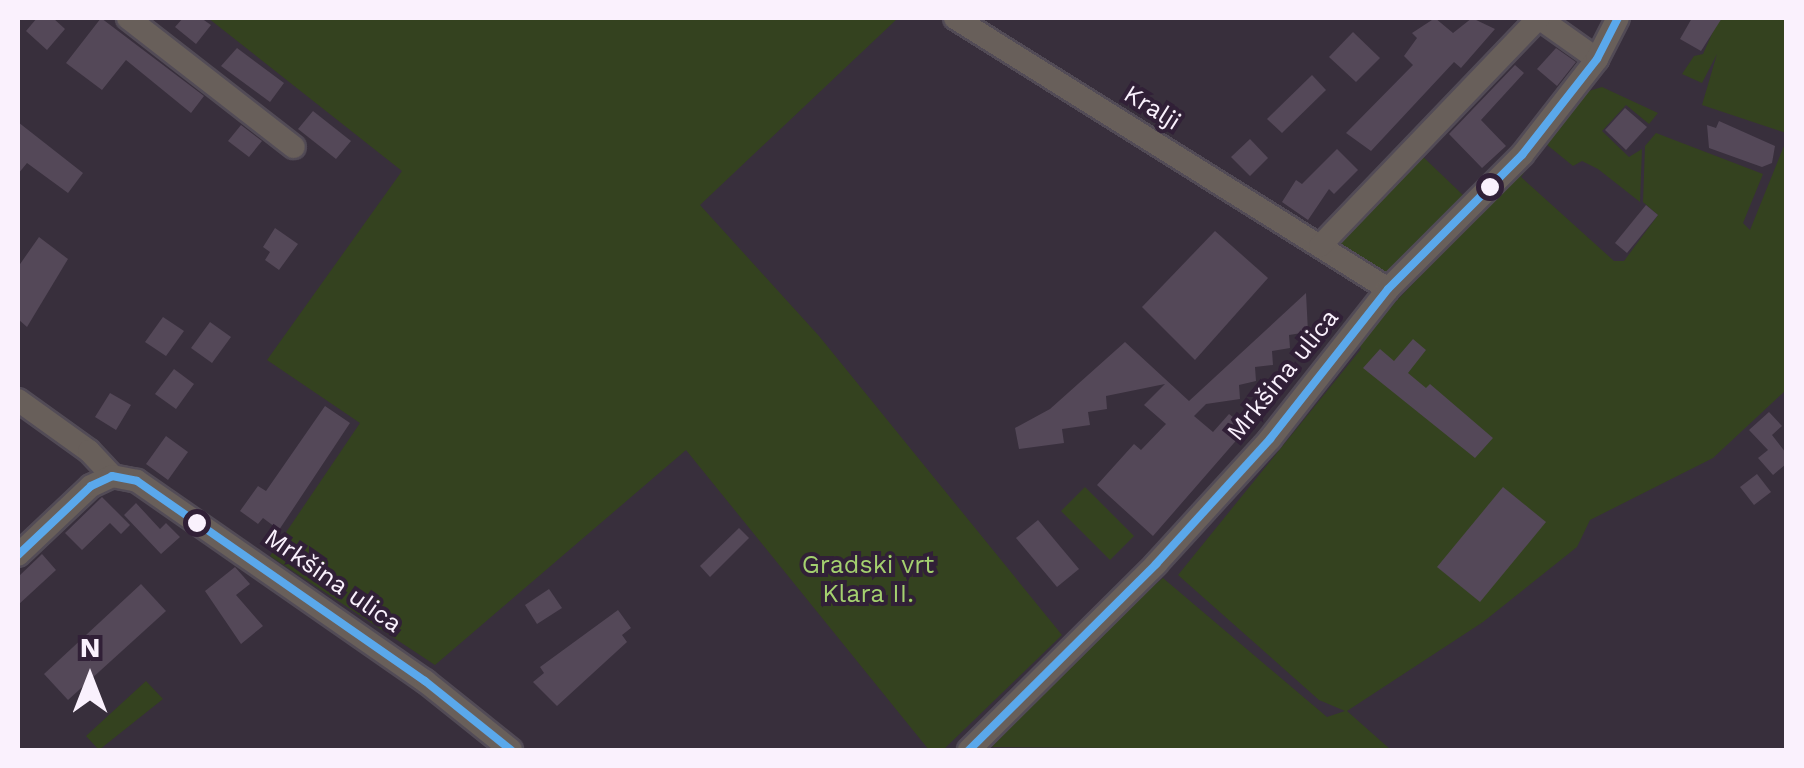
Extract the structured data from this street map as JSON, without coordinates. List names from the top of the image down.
{
  "streets": {
    "street": ["Kralji", "Mrkšina ulica"]
  },
  "crossings": [
    ["Kralji", "Mrkšina ulica"]
  ],
  "parks": ["Gradski vrt Klara II."],
  "north": "top"
}
